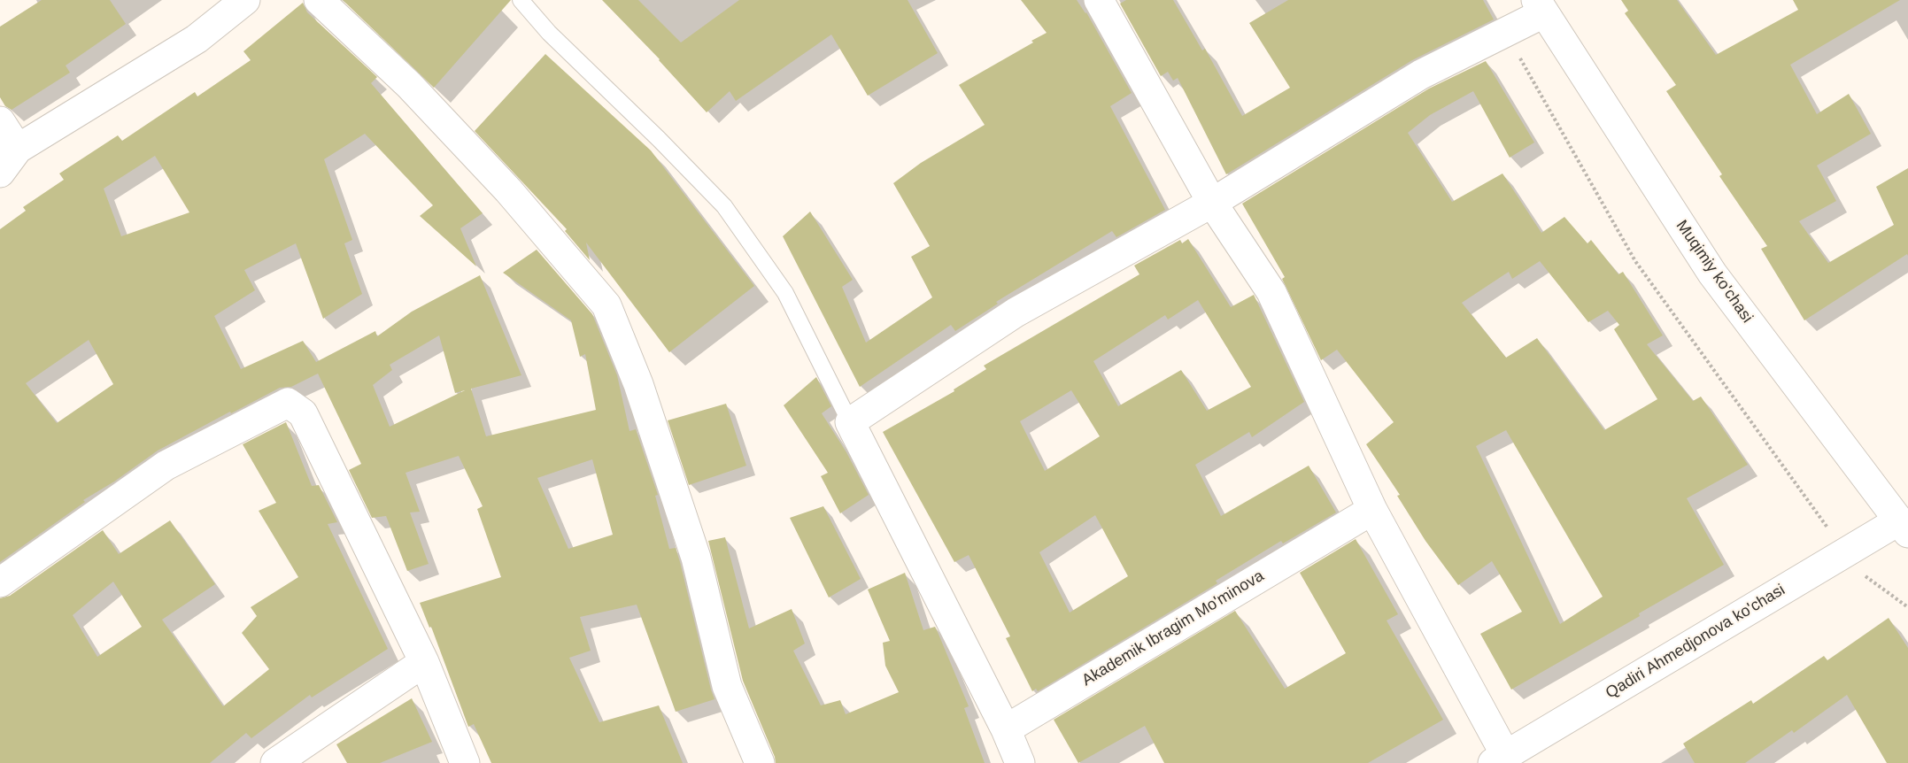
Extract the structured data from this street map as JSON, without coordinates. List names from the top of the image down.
{
  "streets": {
    "street": ["Muqimiy ko'chasi", "Akademik Ibragim Mo'minova", "Qadiri Ahmedjonova ko'chasi"]
  },
  "crossings": [
    ["Muqimiy ko'chasi", "Qadiri Ahmedjonova ko'chasi"]
  ]
}
